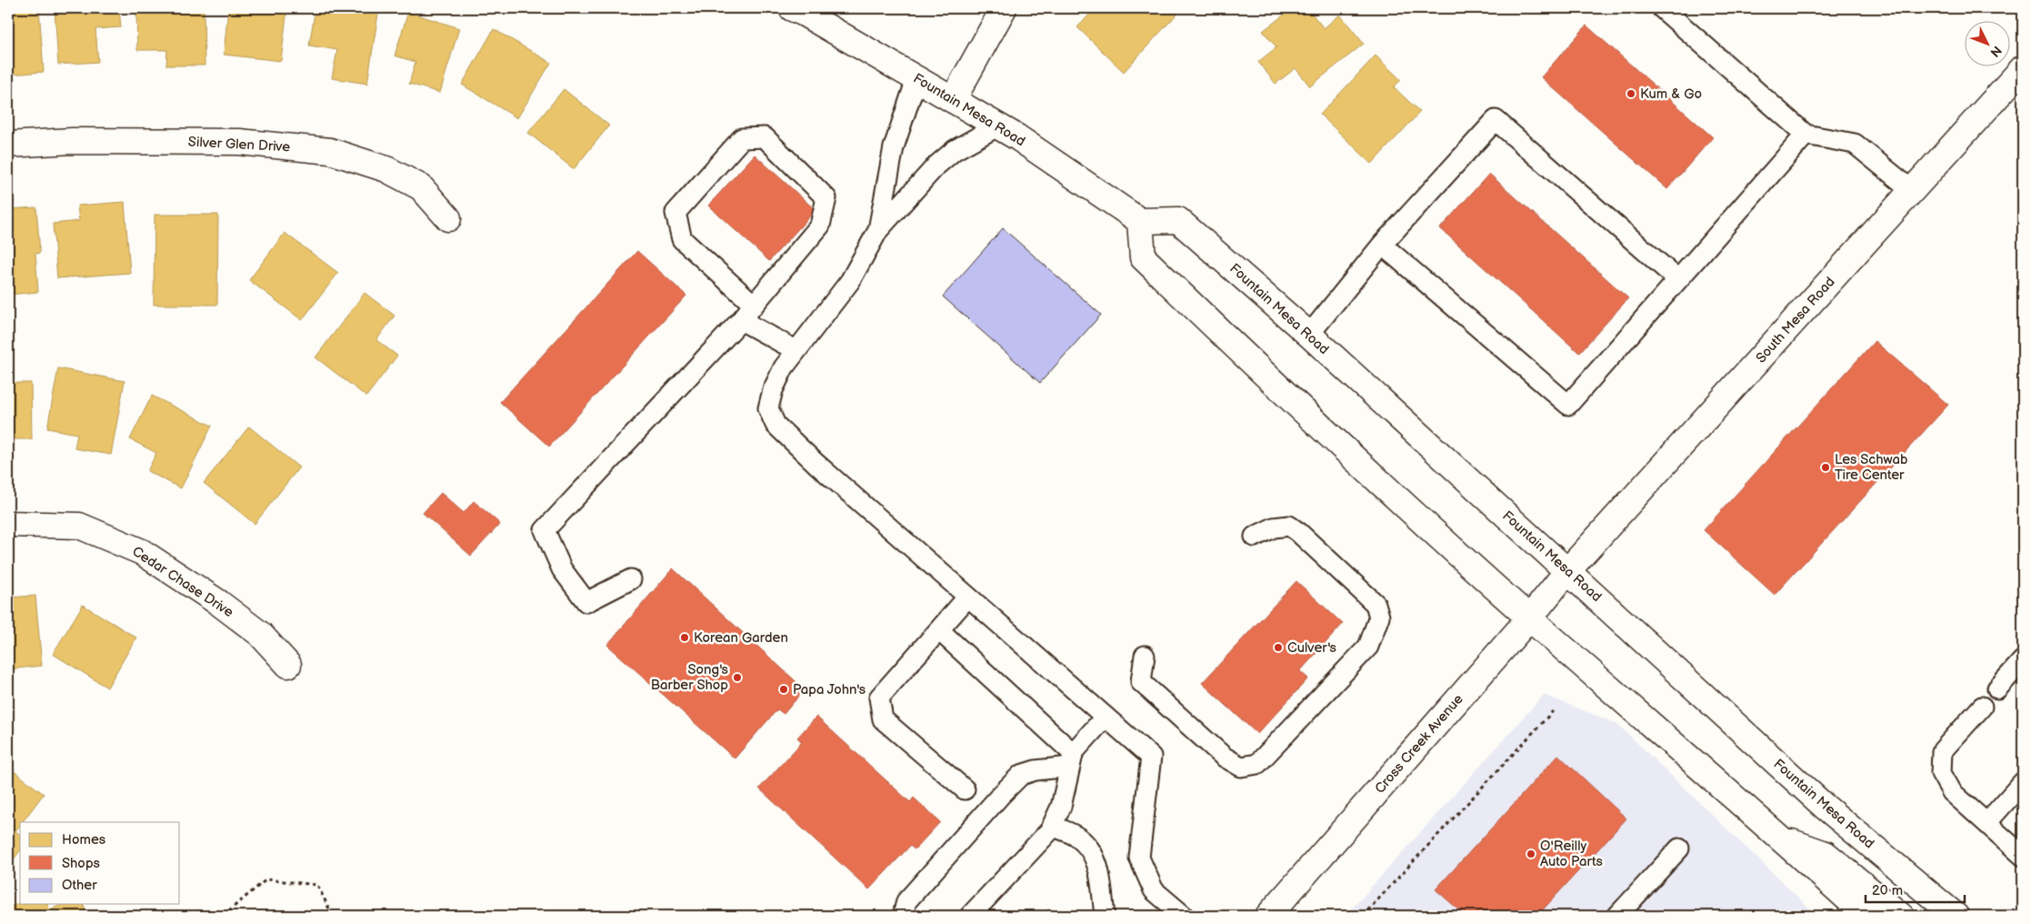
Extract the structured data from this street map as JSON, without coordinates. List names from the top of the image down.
{
  "streets": {
    "main road": [
      "Fountain Mesa Road",
      "Silver Glen Drive",
      "South Mesa Road",
      "Cedar Chase Drive",
      "Cross Creek Avenue"
    ]
  },
  "crossings": [
    ["Fountain Mesa Road", "South Mesa Road"],
    ["Fountain Mesa Road", "Cross Creek Avenue"],
    ["South Mesa Road", "Cross Creek Avenue"]
  ],
  "places": [
    "Kum & Go",
    "Les Schwab Tire Center",
    "Korean Garden",
    "Culver's",
    "Song's Barber Shop",
    "Papa John's",
    "O'Reilly Auto Parts"
  ],
  "legend": ["Homes", "Shops", "Other"],
  "scale_bar": "20 m",
  "north": "bottom right"
}
